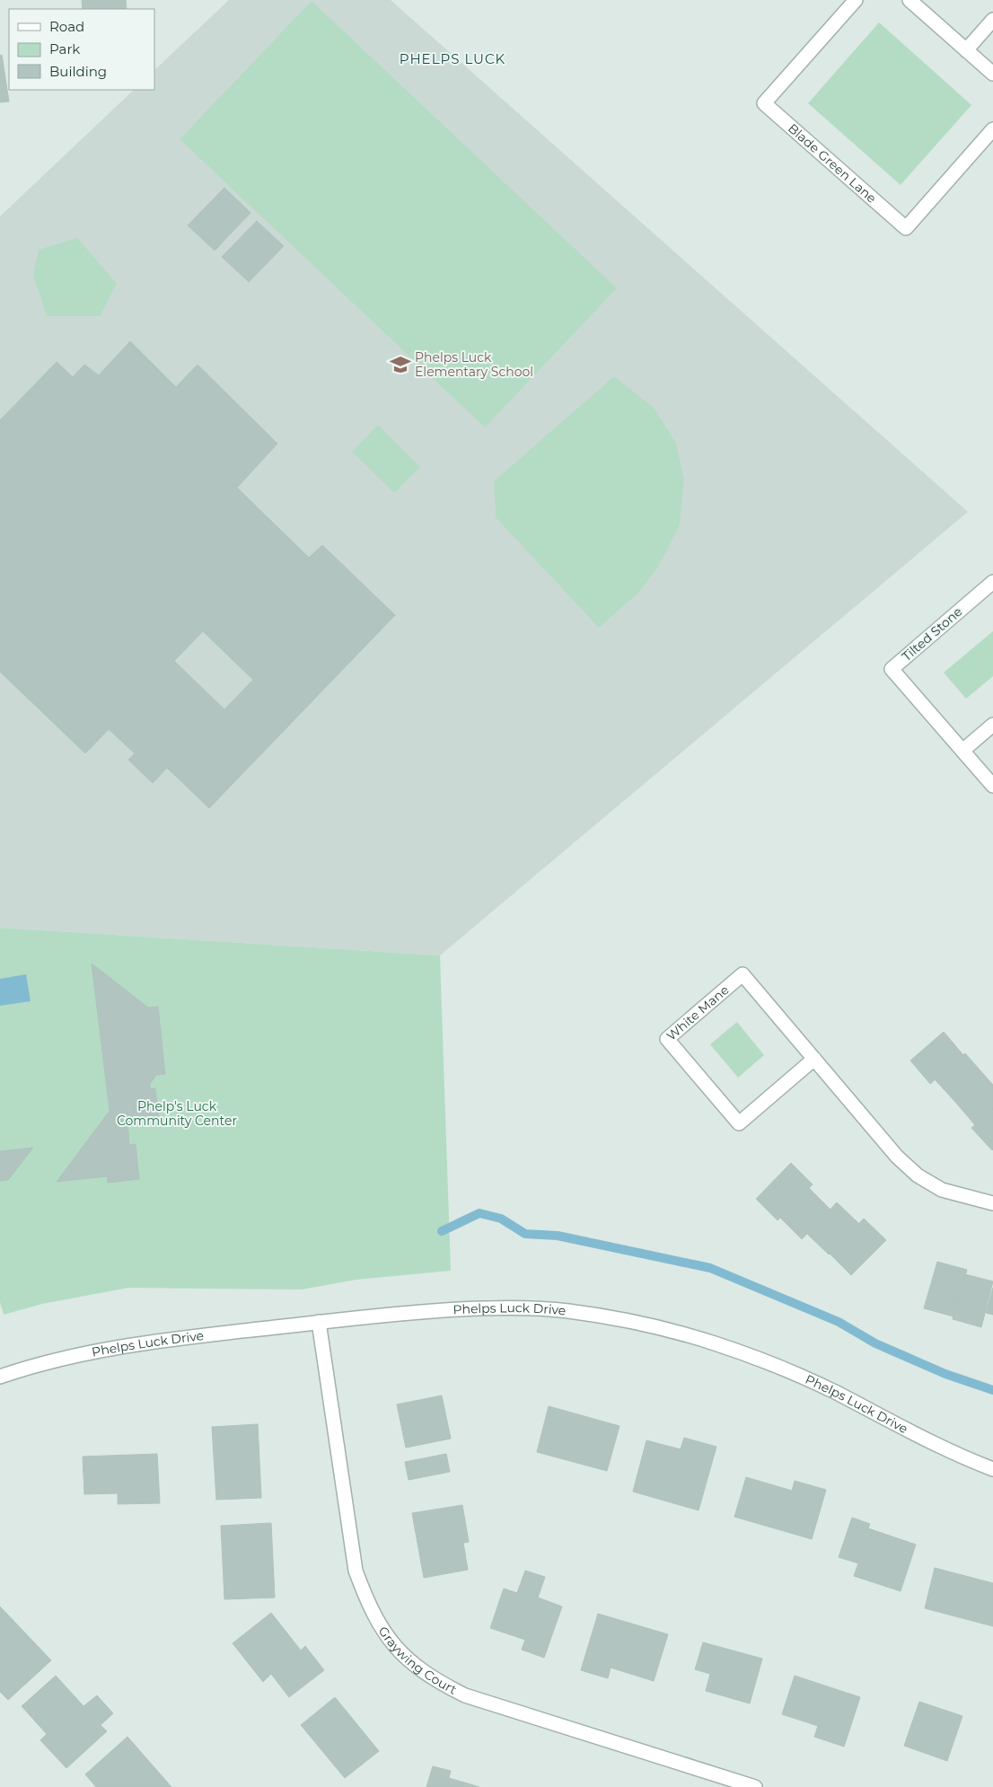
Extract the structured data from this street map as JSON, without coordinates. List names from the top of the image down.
{
  "streets": {
    "street": [
      "Blade Green Lane",
      "Tilted Stone",
      "White Mane",
      "Phelps Luck Drive",
      "Graywing Court"
    ]
  },
  "crossings": [
    ["Phelps Luck Drive", "Graywing Court"]
  ],
  "districts": ["PHELPS LUCK"],
  "parks": ["Phelp's Luck Community Center"],
  "places": {
    "school or university": ["Phelps Luck Elementary School"]
  },
  "legend": ["Road", "Park", "Building"]
}
